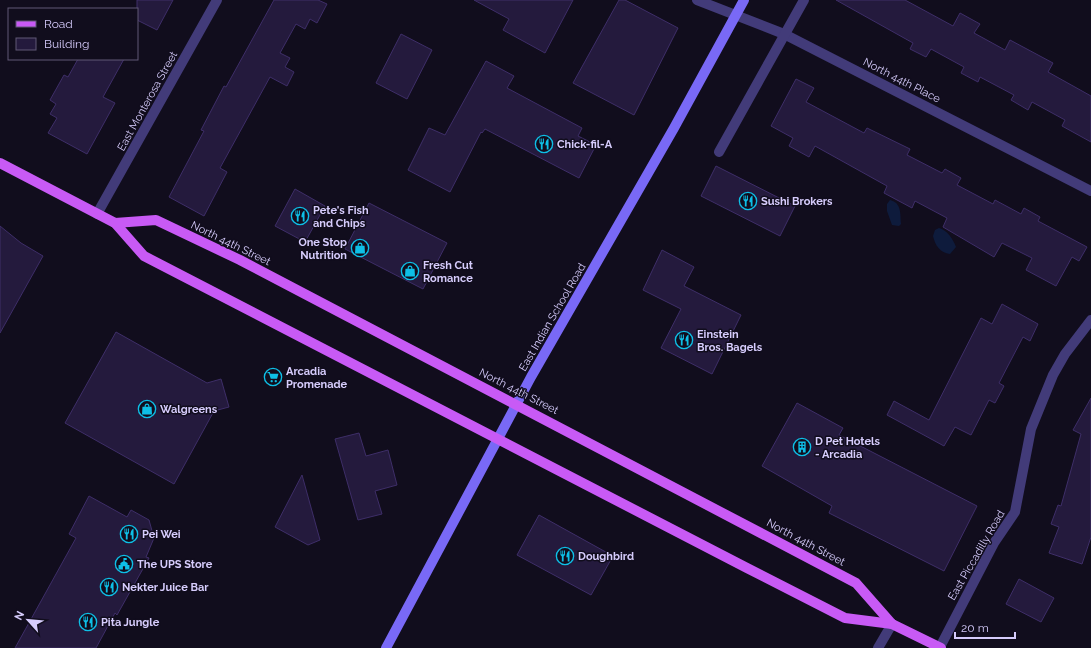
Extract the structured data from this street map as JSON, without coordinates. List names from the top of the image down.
{
  "streets": {
    "main road": ["North 44th Street", "East Indian School Road"],
    "street": ["North 44th Place", "East Monterosa Street", "East Piccadilly Road"]
  },
  "crossings": [
    ["North 44th Place", "East Indian School Road"],
    ["East Monterosa Street", "North 44th Street"],
    ["North 44th Street", "East Indian School Road"],
    ["North 44th Street", "East Piccadilly Road"]
  ],
  "places": {
    "restaurant": [
      "Chick-fil-A",
      "Sushi Brokers",
      "Pete's Fish and Chips",
      "Einstein Bros. Bagels",
      "Pei Wei",
      "Doughbird",
      "Nekter Juice Bar",
      "Pita Jungle"
    ],
    "shop": ["One Stop Nutrition", "Fresh Cut Romance", "Walgreens"],
    "supermarket": ["Arcadia Promenade"],
    "building": ["D Pet Hotels - Arcadia"],
    "public building": ["The UPS Store"]
  },
  "legend": ["Road", "Building"],
  "scale_bar": "20 m",
  "north": "top left"
}
